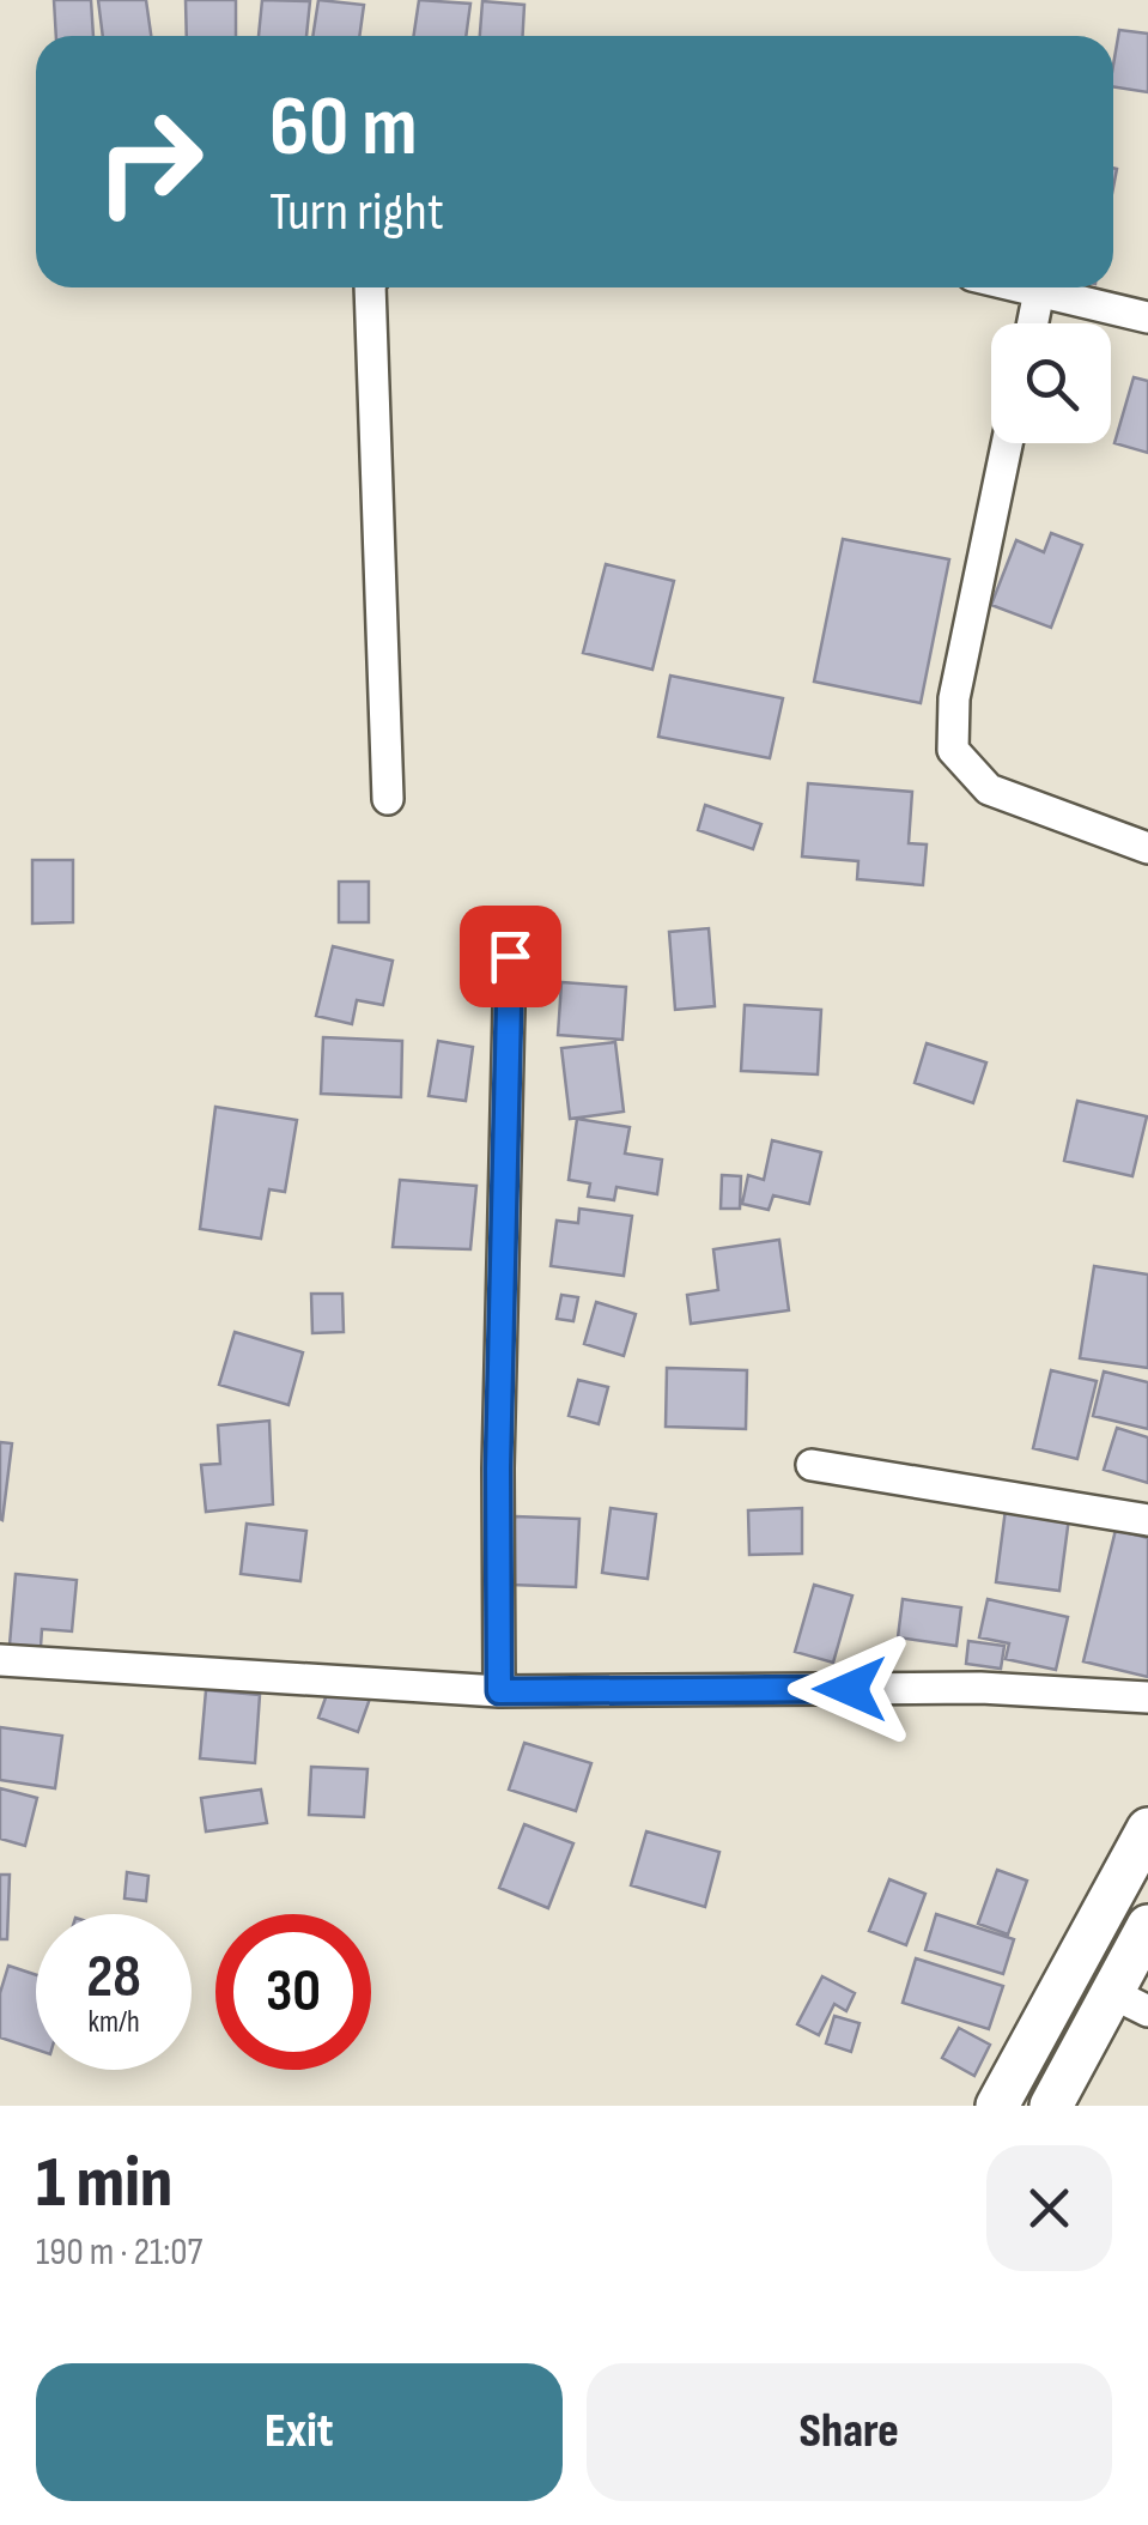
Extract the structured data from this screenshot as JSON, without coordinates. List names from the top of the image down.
{
  "page": {
    "turn": ["60 m", "Turn right"],
    "speed": "28 km/h",
    "limit": "30",
    "heading": ["1 min", "190 m · 21:07"],
    "buttons": ["Exit", "Share"]
  }
}
